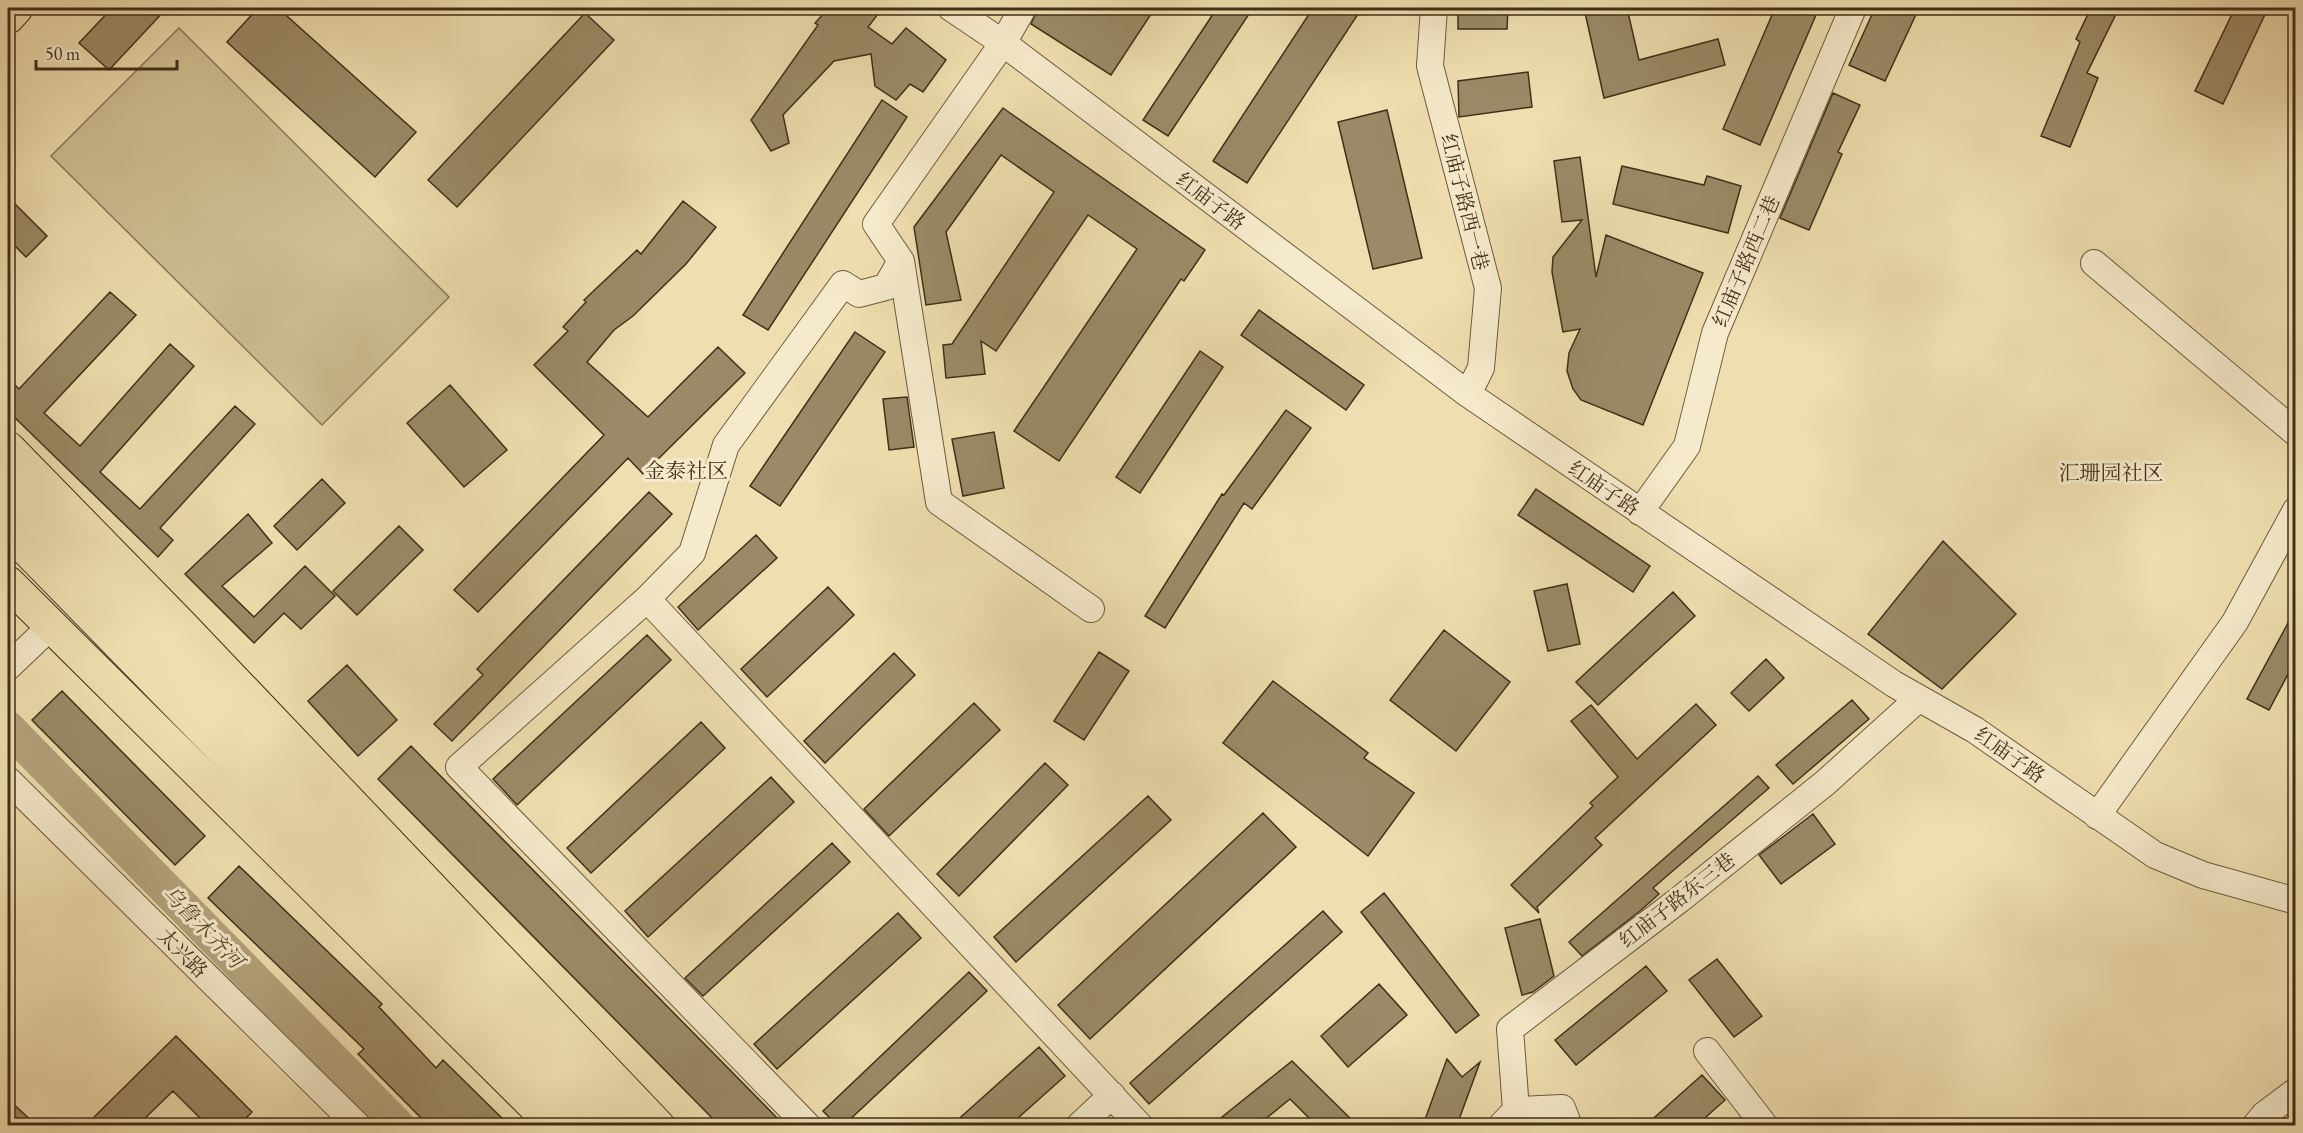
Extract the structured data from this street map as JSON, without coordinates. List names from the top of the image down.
{
  "streets": {
    "street": [
      "红庙子路",
      "红庙子路西一巷",
      "红庙子路西二巷",
      "红庙子路东三巷",
      "太兴路"
    ]
  },
  "crossings": [
    ["红庙子路", "红庙子路西一巷"],
    ["红庙子路", "红庙子路西二巷"],
    ["红庙子路", "红庙子路东三巷"]
  ],
  "districts": ["金泰社区", "汇珊园社区"],
  "water": ["乌鲁木齐河"],
  "scale_bar": "50 m"
}
